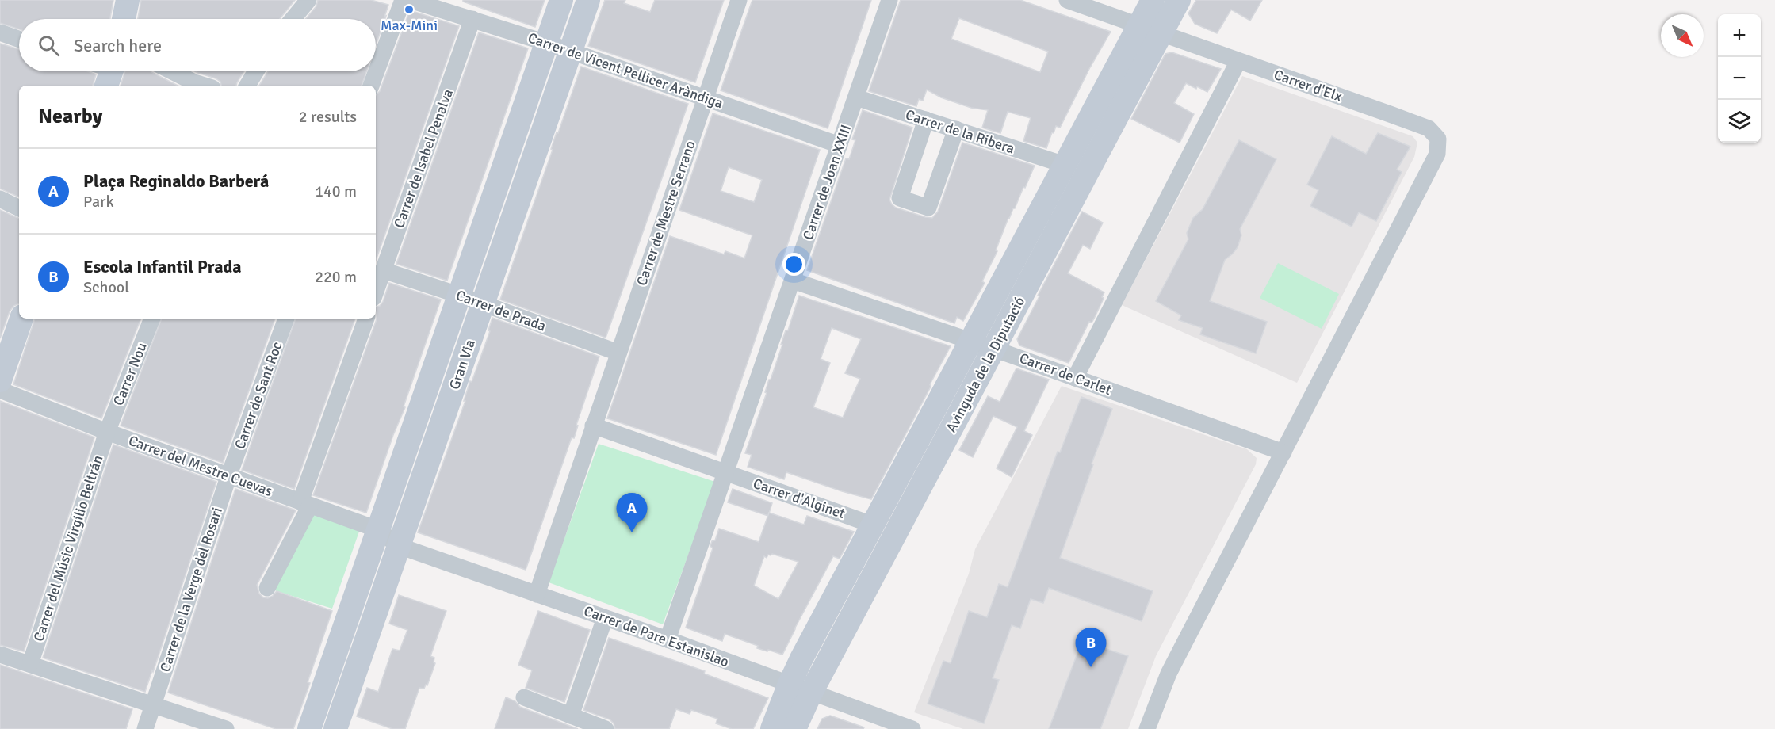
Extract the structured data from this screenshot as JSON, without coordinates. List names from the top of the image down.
{
  "streets": {
    "street": [
      "Carrer de Vicent Pellicer Aràndiga",
      "Carrer d'Elx",
      "Carrer de la Ribera",
      "Carrer de Isabel Penalva",
      "Carrer de Joan XXIII",
      "Carrer de Mestre Serrano",
      "Carrer de Prada",
      "Gran Via",
      "Avinguda de la Diputació",
      "Carrer Nou",
      "Carrer de Carlet",
      "Carrer de Sant Roc",
      "Carrer del Mestre Cuevas",
      "Carrer d'Alginet",
      "Carrer del Músic Virgilio Beltrán",
      "Carrer de la Verge del Rosari",
      "Carrer de Pare Estanislao"
    ]
  },
  "crossings": [
    ["Carrer de Vicent Pellicer Aràndiga", "Carrer de Isabel Penalva"],
    ["Carrer de Vicent Pellicer Aràndiga", "Carrer de Joan XXIII"],
    ["Carrer de Vicent Pellicer Aràndiga", "Carrer de Mestre Serrano"],
    ["Carrer de Vicent Pellicer Aràndiga", "Gran Via"],
    ["Carrer d'Elx", "Avinguda de la Diputació"],
    ["Carrer d'Elx", "Carrer de Carlet"],
    ["Carrer de la Ribera", "Carrer de Joan XXIII"],
    ["Carrer de la Ribera", "Avinguda de la Diputació"],
    ["Carrer de Isabel Penalva", "Carrer de Prada"],
    ["Carrer de Joan XXIII", "Carrer de Carlet"],
    ["Carrer de Joan XXIII", "Carrer d'Alginet"],
    ["Carrer de Joan XXIII", "Carrer de Pare Estanislao"],
    ["Carrer de Mestre Serrano", "Carrer de Prada"],
    ["Carrer de Mestre Serrano", "Carrer d'Alginet"],
    ["Carrer de Mestre Serrano", "Carrer de Pare Estanislao"],
    ["Carrer de Prada", "Gran Via"],
    ["Gran Via", "Carrer del Mestre Cuevas"],
    ["Gran Via", "Carrer de Pare Estanislao"],
    ["Avinguda de la Diputació", "Carrer de Carlet"],
    ["Avinguda de la Diputació", "Carrer d'Alginet"],
    ["Avinguda de la Diputació", "Carrer de Pare Estanislao"],
    ["Carrer Nou", "Carrer del Mestre Cuevas"],
    ["Carrer Nou", "Carrer del Músic Virgilio Beltrán"],
    ["Carrer de Sant Roc", "Carrer del Mestre Cuevas"],
    ["Carrer de Sant Roc", "Carrer de la Verge del Rosari"],
    ["Carrer del Mestre Cuevas", "Carrer del Músic Virgilio Beltrán"],
    ["Carrer del Mestre Cuevas", "Carrer de la Verge del Rosari"],
    ["Carrer del Mestre Cuevas", "Carrer de Pare Estanislao"]
  ],
  "places": ["Max-Mini"],
  "north": "bottom right",
  "page": {
    "map_buttons": ["+", "−"],
    "search": "Search here",
    "heading": ["Nearby", "2 results"],
    "list": [
      {
        "mark": "A",
        "name": "Plaça Reginaldo Barberá",
        "note": "Park",
        "value": "140 m"
      },
      {
        "mark": "B",
        "name": "Escola Infantil Prada",
        "note": "School",
        "value": "220 m"
      }
    ],
    "pins": ["A", "B"]
  }
}
